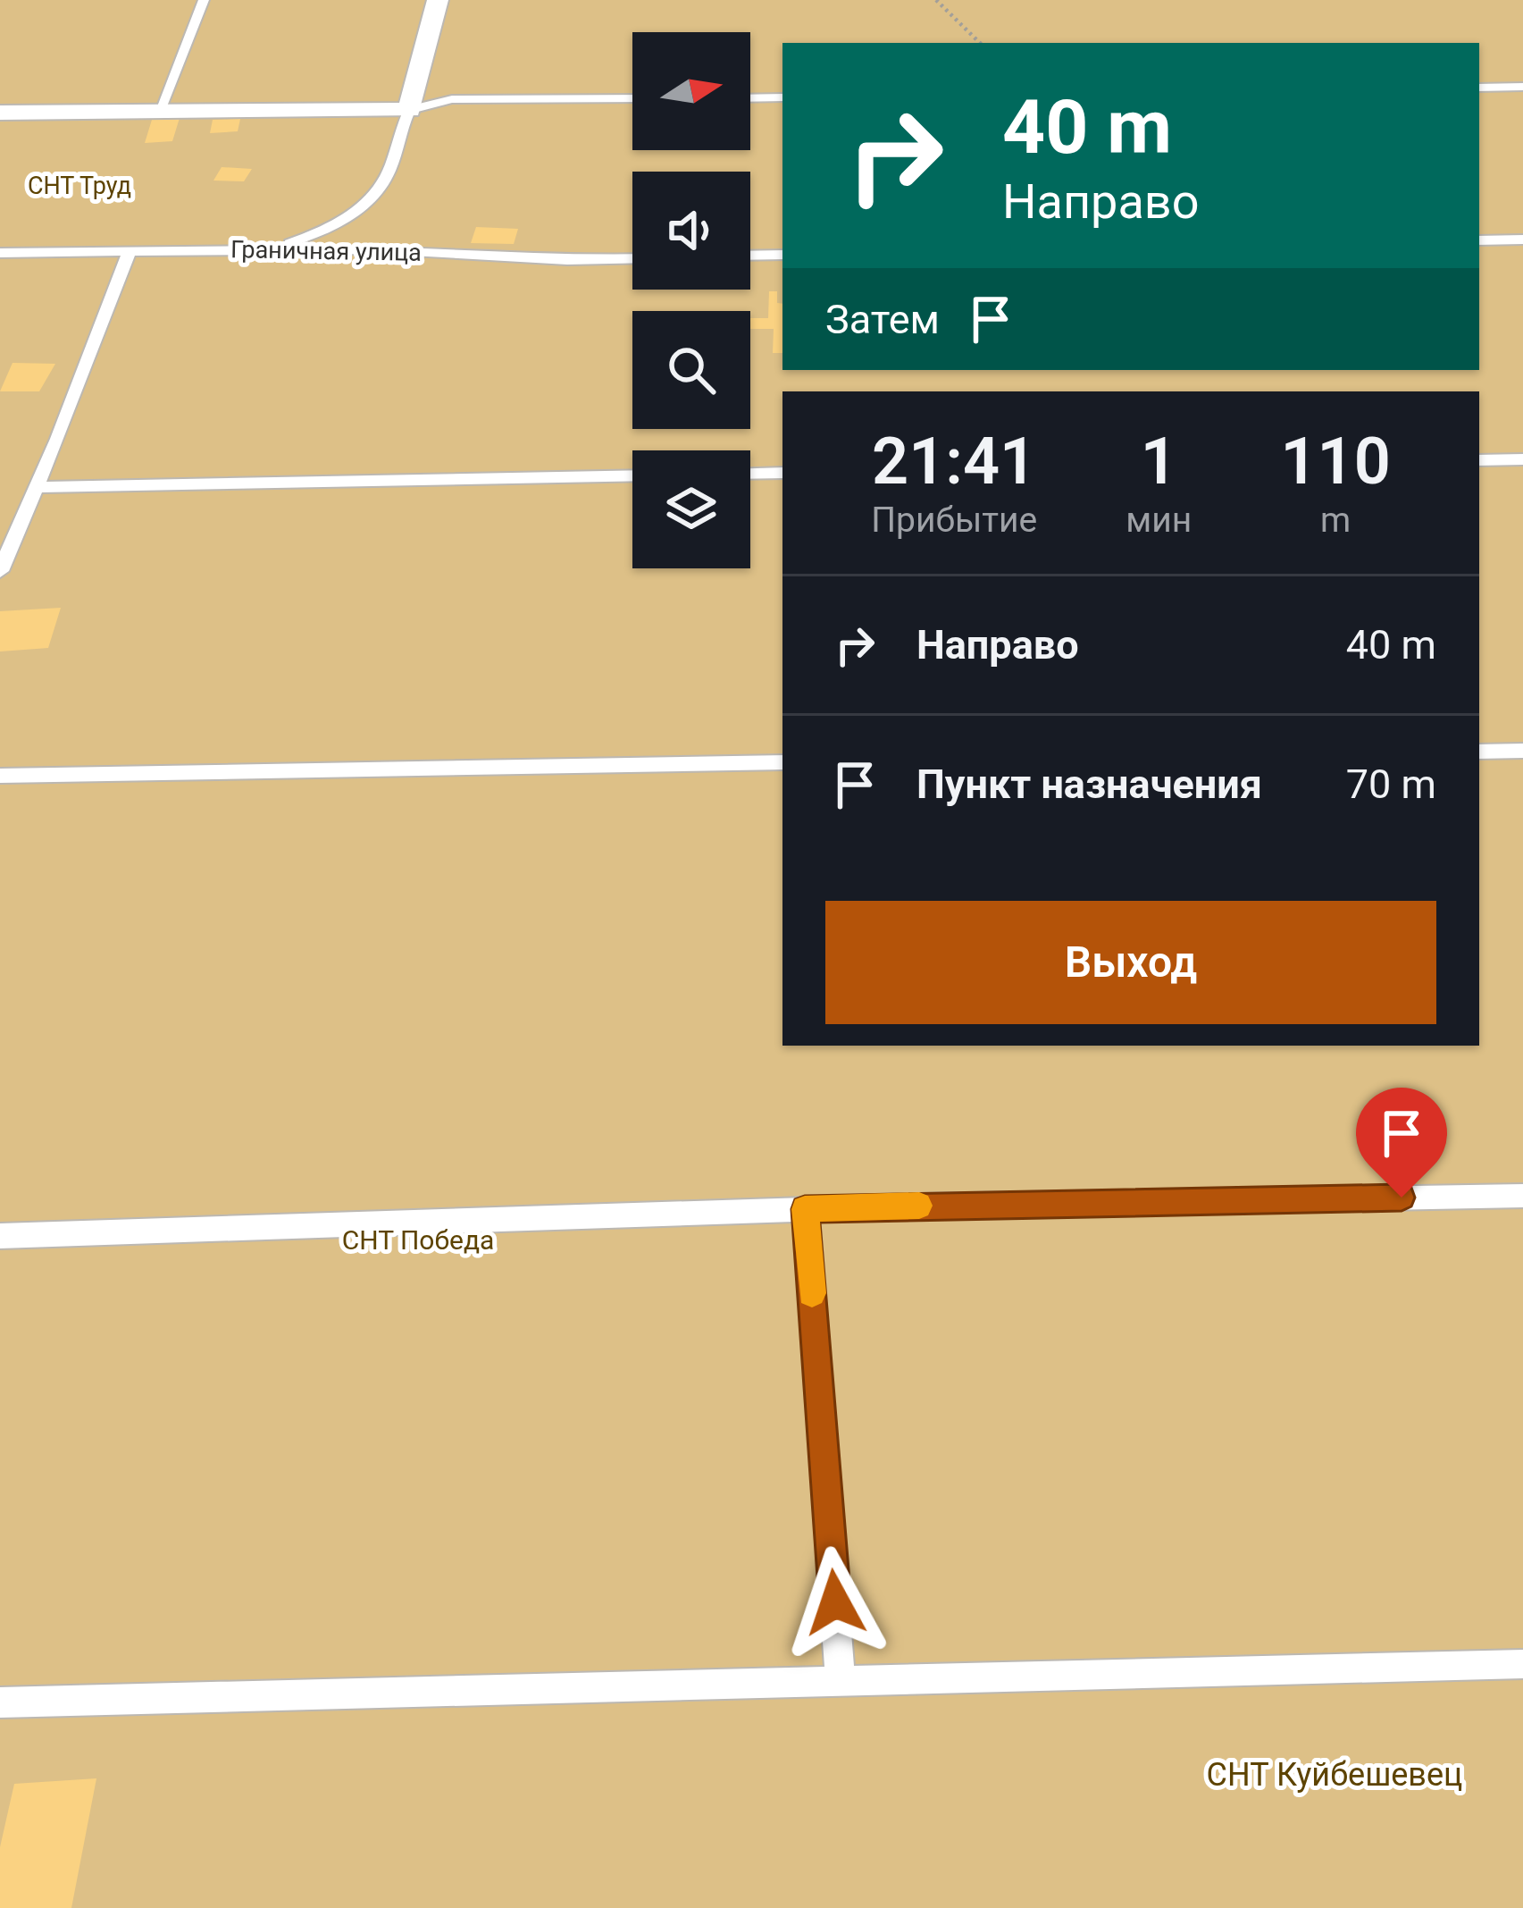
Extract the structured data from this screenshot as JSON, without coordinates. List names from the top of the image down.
{
  "streets": {
    "lane": ["Граничная улица"]
  },
  "parks": ["СНТ Труд", "СНТ Победа", "СНТ Куйбешевец"],
  "north": "right",
  "page": {
    "turn": ["40 m", "Направо"],
    "then": "Затем",
    "eta": [
      "21:41",
      "Прибытие",
      "1",
      "мин",
      "110",
      "m"
    ],
    "list": [
      {
        "name": "Направо",
        "value": "40 m"
      },
      {
        "name": "Пункт назначения",
        "value": "70 m"
      }
    ],
    "buttons": "Выход"
  }
}
